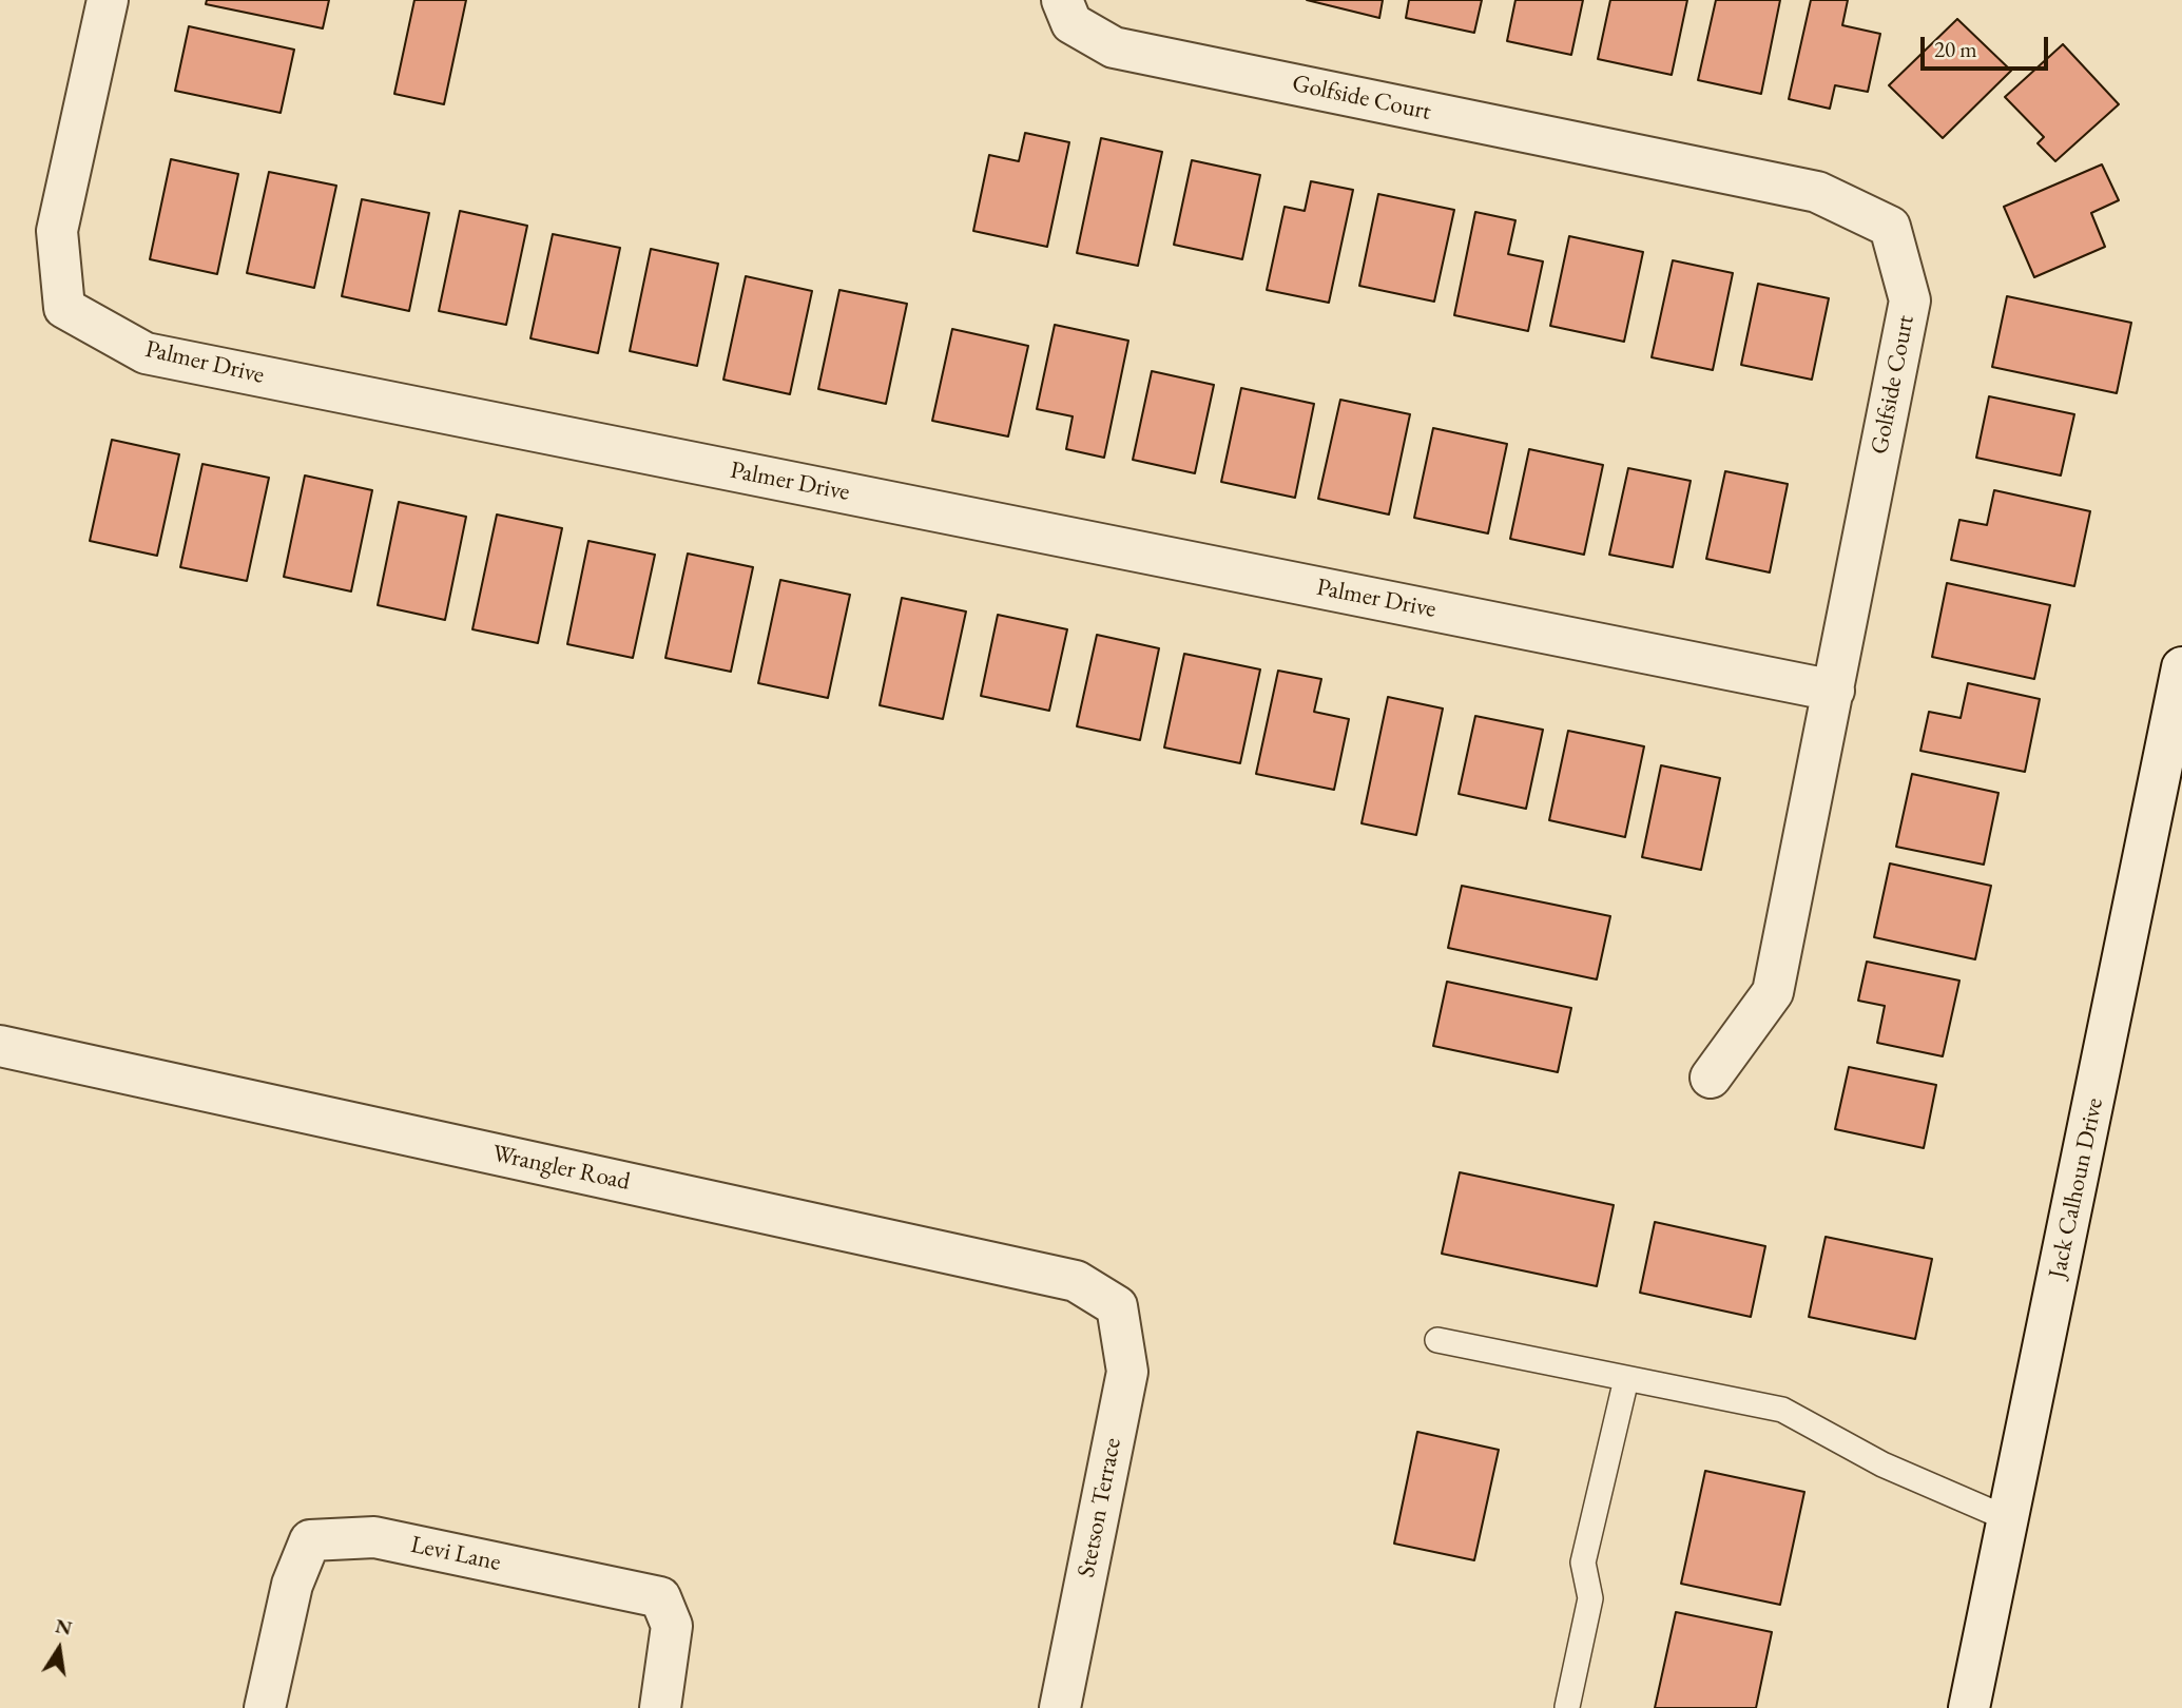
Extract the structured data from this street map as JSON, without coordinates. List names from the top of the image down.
{
  "streets": {
    "street": [
      "Golfside Court",
      "Palmer Drive",
      "Wrangler Road",
      "Jack Calhoun Drive",
      "Stetson Terrace",
      "Levi Lane"
    ]
  },
  "crossings": [
    ["Golfside Court", "Palmer Drive"],
    ["Wrangler Road", "Stetson Terrace"]
  ],
  "scale_bar": "20 m",
  "north": "top"
}
